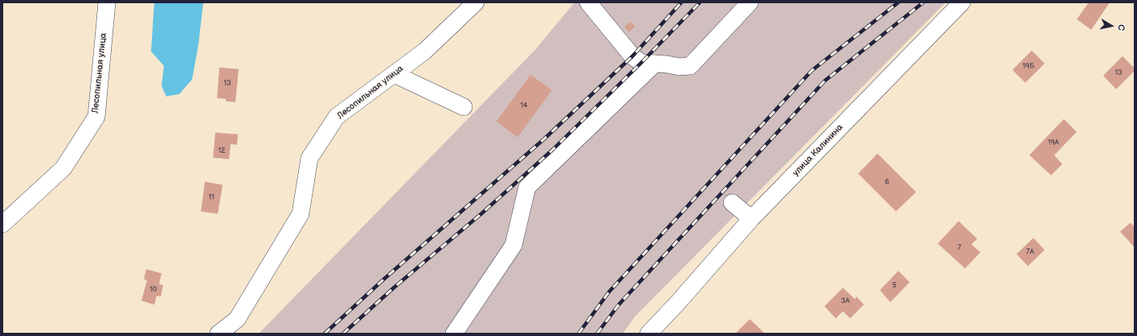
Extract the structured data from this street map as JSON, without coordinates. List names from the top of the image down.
{
  "streets": {
    "street": ["Лесопильная улица", "улица Калинина"]
  },
  "house_numbers": [
    "19Б",
    "13",
    "13",
    "14",
    "19А",
    "12",
    "6",
    "11",
    "7",
    "7А",
    "5",
    "10",
    "3А"
  ],
  "north": "right"
}
